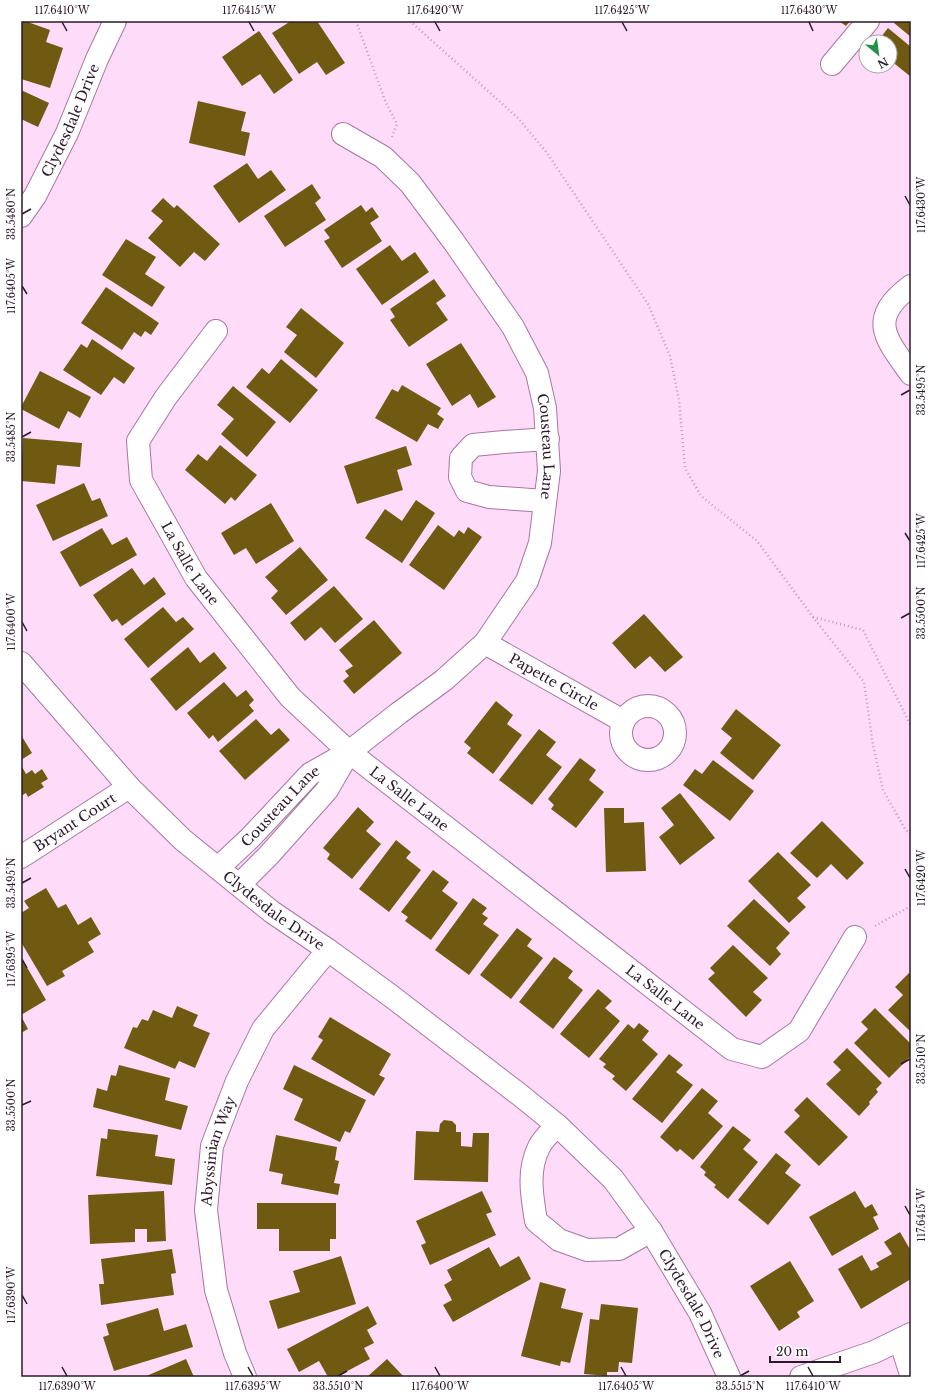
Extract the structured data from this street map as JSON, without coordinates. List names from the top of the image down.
{
  "streets": {
    "street": [
      "Clydesdale Drive",
      "Cousteau Lane",
      "La Salle Lane",
      "Papette Circle",
      "Bryant Court",
      "Abyssinian Way"
    ]
  },
  "crossings": [
    ["Clydesdale Drive", "Cousteau Lane"],
    ["Clydesdale Drive", "Bryant Court"],
    ["Clydesdale Drive", "Abyssinian Way"],
    ["Cousteau Lane", "La Salle Lane"],
    ["Cousteau Lane", "Papette Circle"]
  ],
  "scale_bar": "20 m",
  "north": "bottom right",
  "coordinates": [
    "117.6410°W",
    "117.6415°W",
    "117.6420°W",
    "117.6425°W",
    "117.6430°W",
    "33.5480°N",
    "117.6405°W",
    "33.5495°N",
    "33.5485°N",
    "33.5500°N",
    "117.6400°W",
    "117.6395°W",
    "33.5510°N",
    "117.6390°W",
    "33.5515°N"
  ]
}
